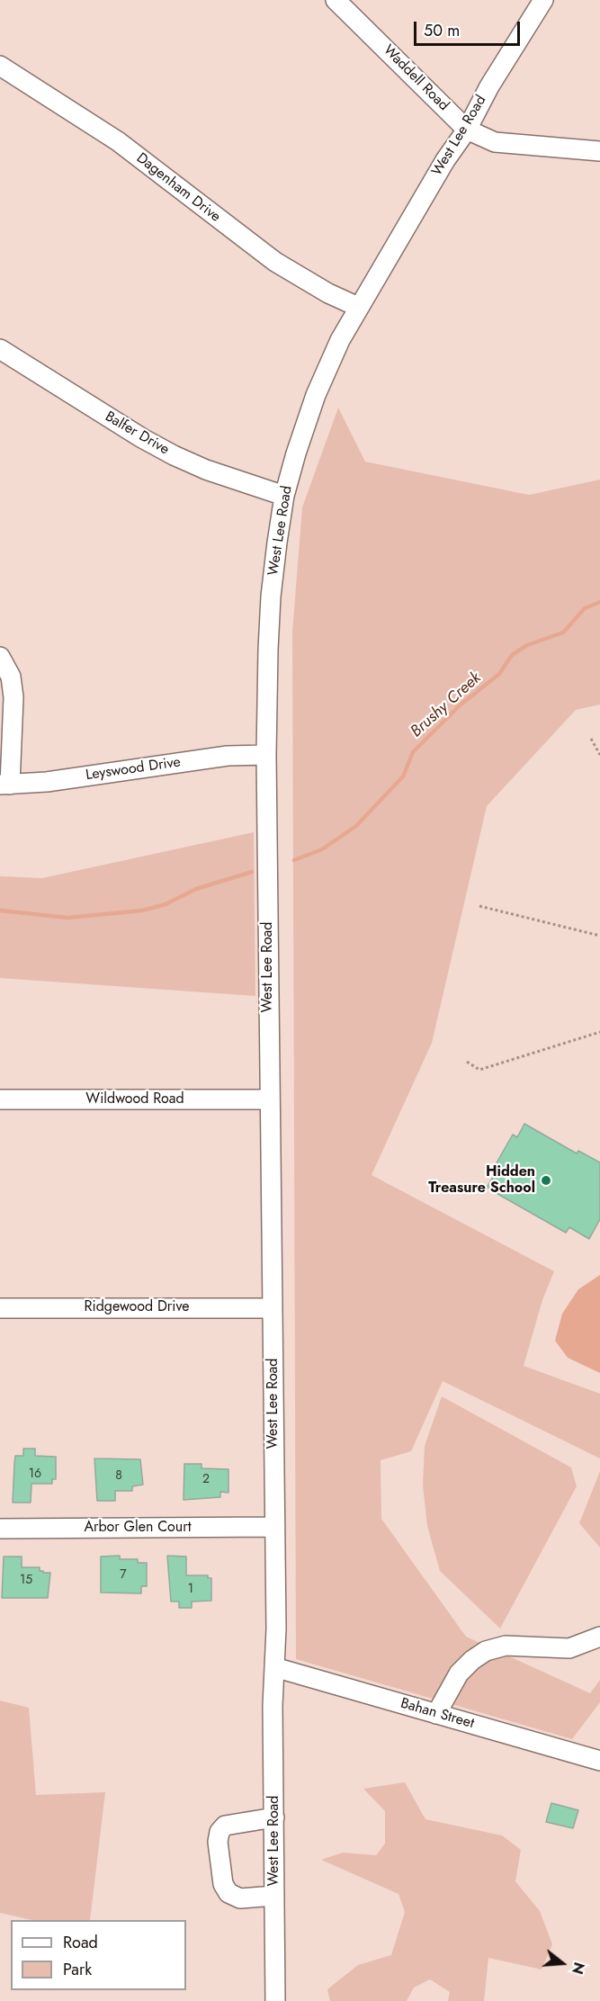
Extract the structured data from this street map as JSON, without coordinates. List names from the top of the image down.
{
  "streets": {
    "street": [
      "Waddell Road",
      "West Lee Road",
      "Dagenham Drive",
      "Balfer Drive",
      "Leyswood Drive",
      "Wildwood Road",
      "Ridgewood Drive",
      "Arbor Glen Court",
      "Bahan Street"
    ]
  },
  "crossings": [
    ["Waddell Road", "West Lee Road"],
    ["West Lee Road", "Dagenham Drive"],
    ["West Lee Road", "Balfer Drive"],
    ["West Lee Road", "Leyswood Drive"],
    ["West Lee Road", "Wildwood Road"],
    ["West Lee Road", "Ridgewood Drive"],
    ["West Lee Road", "Arbor Glen Court"],
    ["West Lee Road", "Bahan Street"]
  ],
  "water": ["Brushy Creek"],
  "places": ["Hidden Treasure School"],
  "house_numbers": [
    "16",
    "8",
    "2",
    "7",
    "15",
    "1"
  ],
  "legend": ["Road", "Park"],
  "scale_bar": "50 m",
  "north": "right"
}
